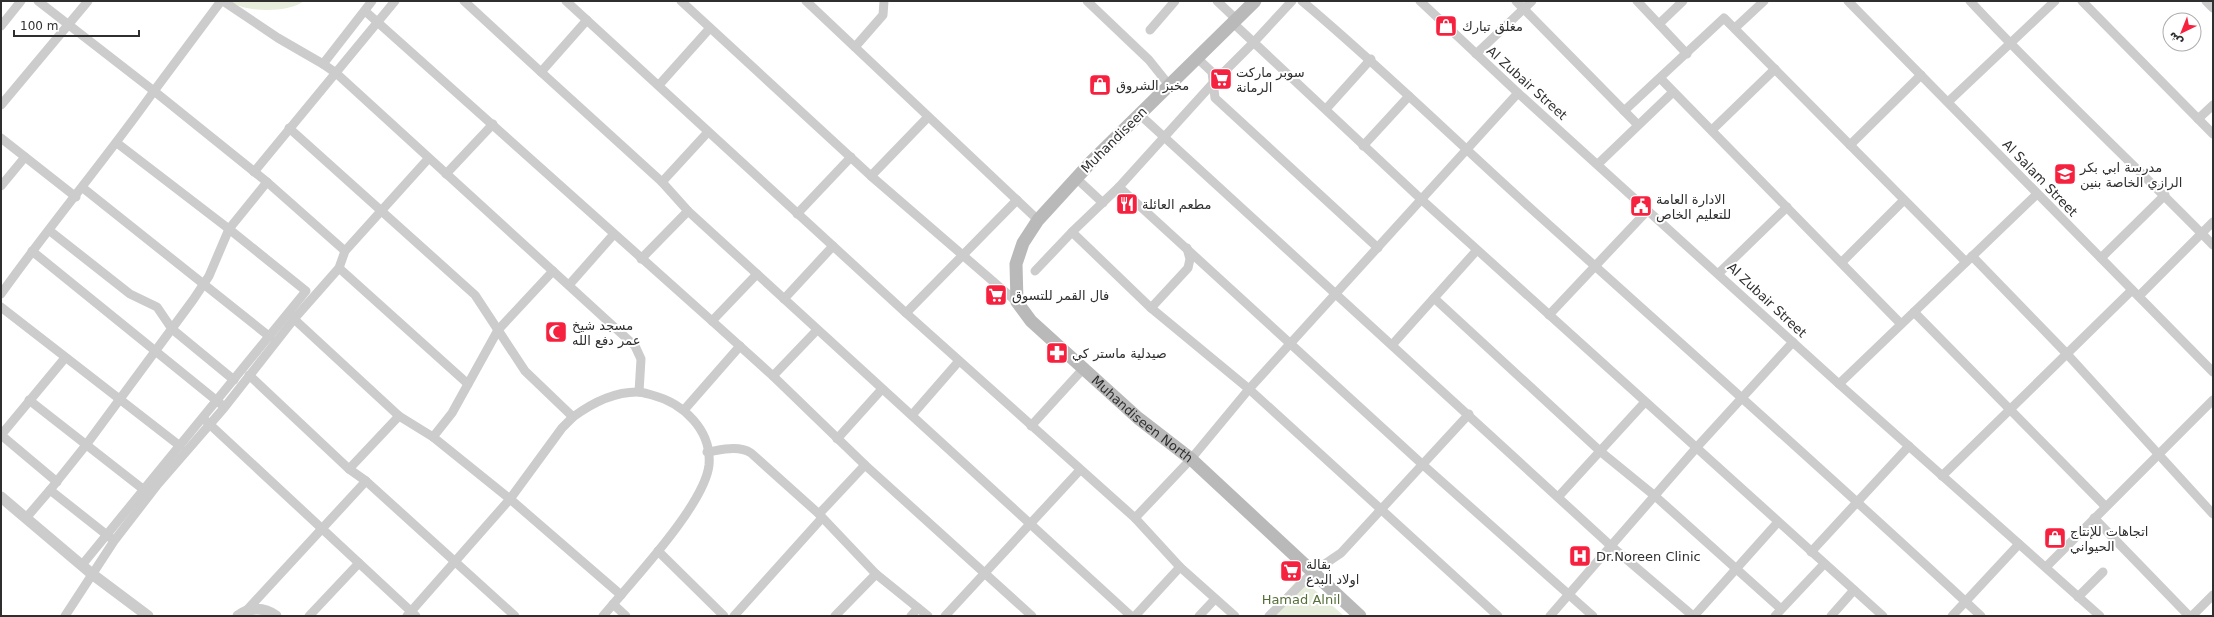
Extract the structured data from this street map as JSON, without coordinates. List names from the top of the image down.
{
  "streets": {
    "main road": ["Muhandiseen", "Muhandiseen North"],
    "street": ["Al Zubair Street", "Al Salam Street"]
  },
  "parks": ["Hamad Alnil"],
  "places": {
    "shop": ["مغلق تبارك", "مخبز الشروق", "اتجاهات للإنتاج الحيواني"],
    "supermarket": ["سوبر ماركت الرمانة", "فال القمر للتسوق", "بقالة اولاد البدع"],
    "school or university": ["مدرسة ابي بكر الرازي الخاصة بنين"],
    "restaurant": ["مطعم العائلة"],
    "public building": ["الادارة العامة للتعليم الخاص"],
    "mosque": ["مسجد شيخ عمر دفع الله"],
    "pharmacy": ["صيدلية ماستر كي"],
    "hospital": ["Dr.Noreen Clinic"]
  },
  "scale_bar": "100 m",
  "north": "bottom left"
}
